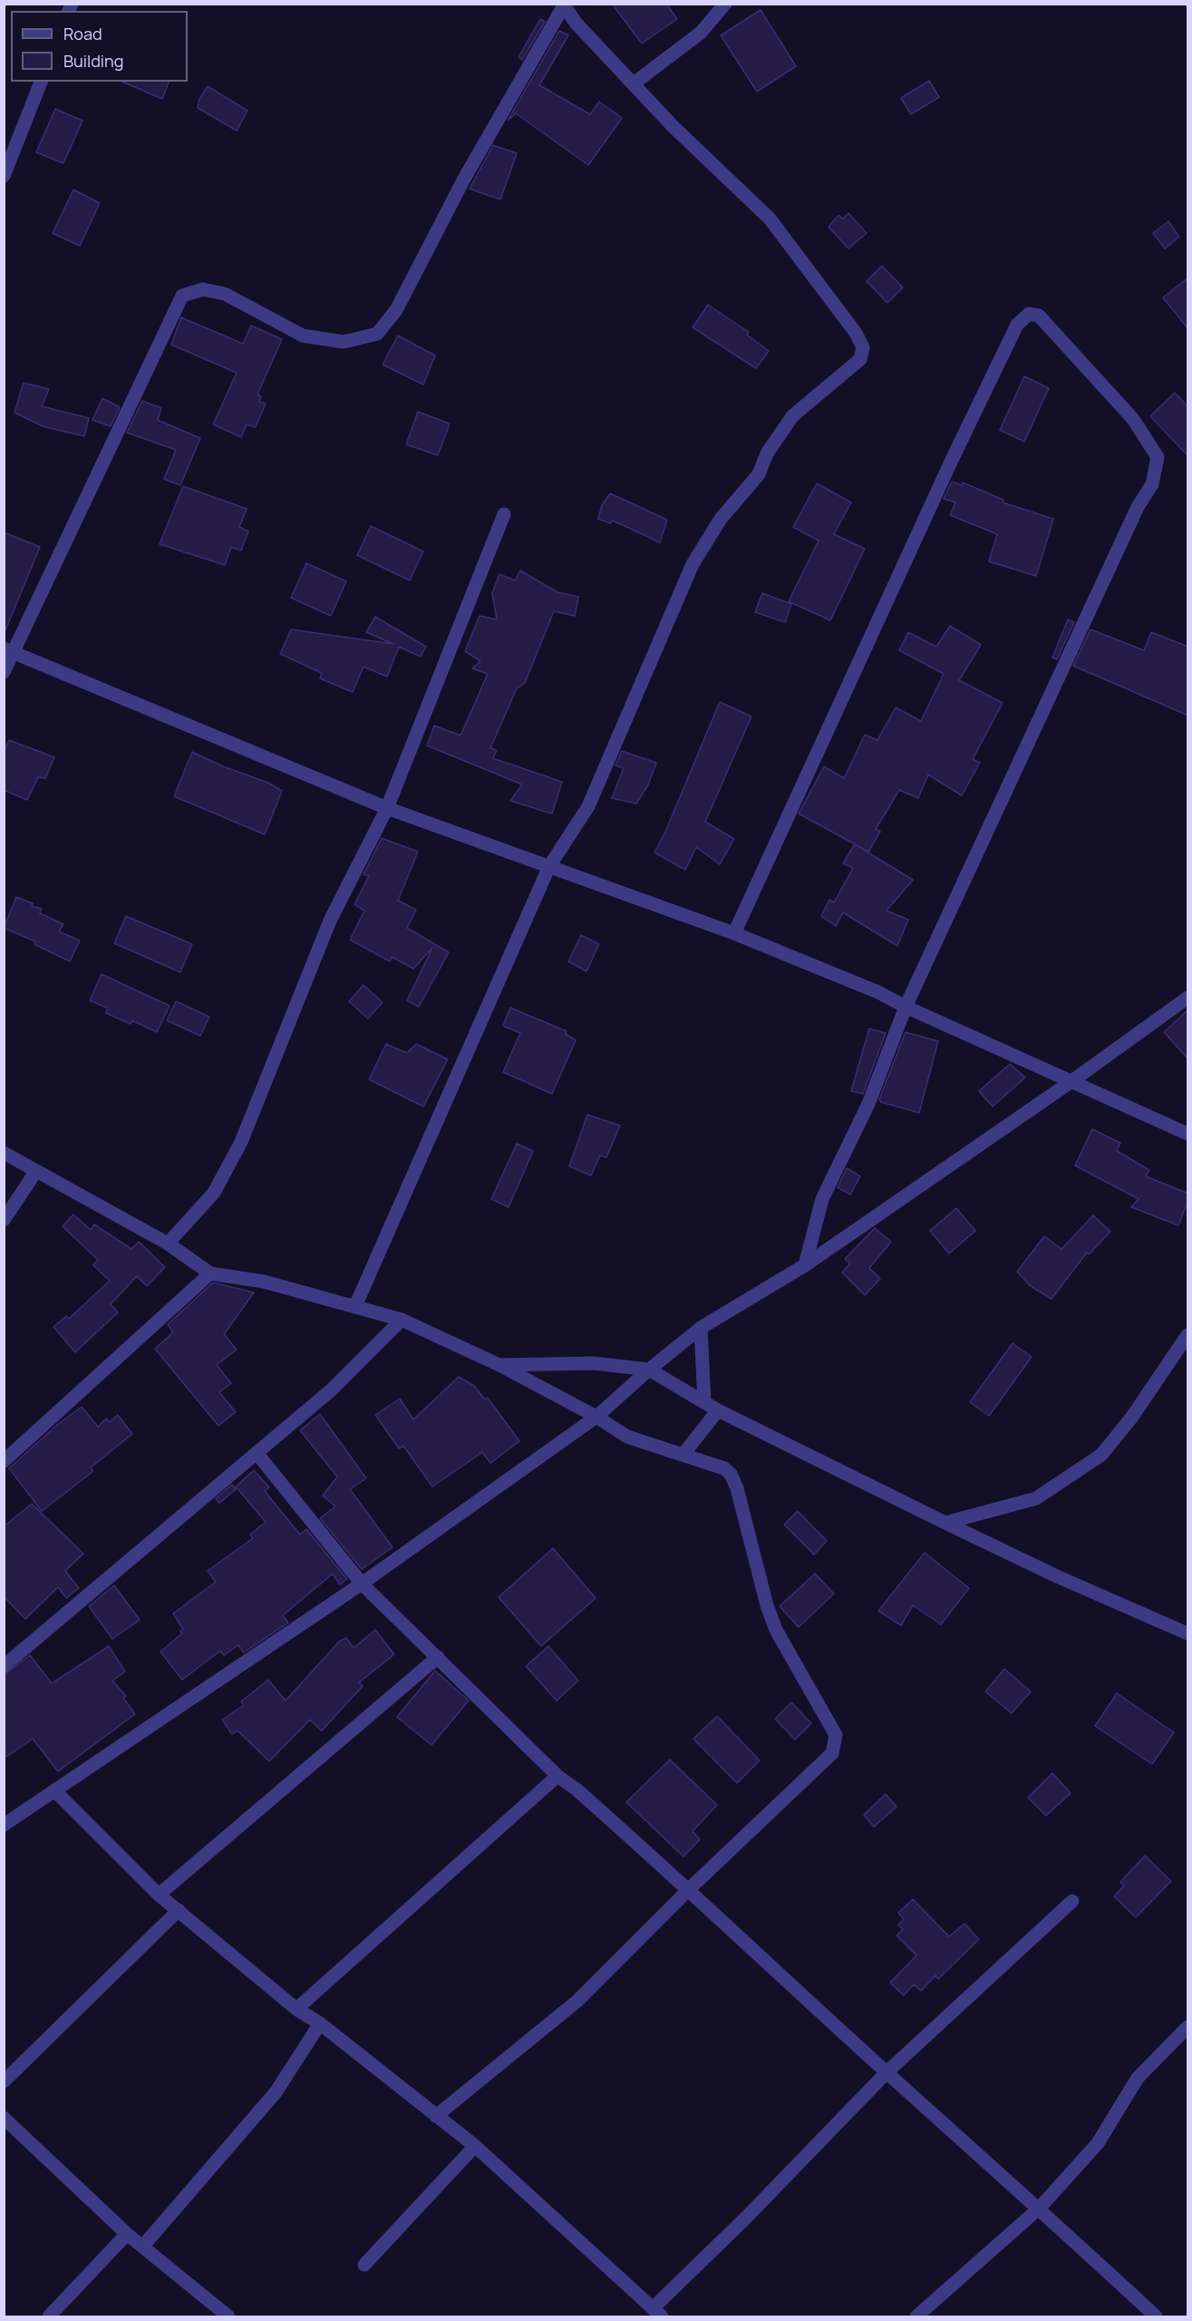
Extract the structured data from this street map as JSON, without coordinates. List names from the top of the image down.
{
  "legend": ["Road", "Building"]
}
